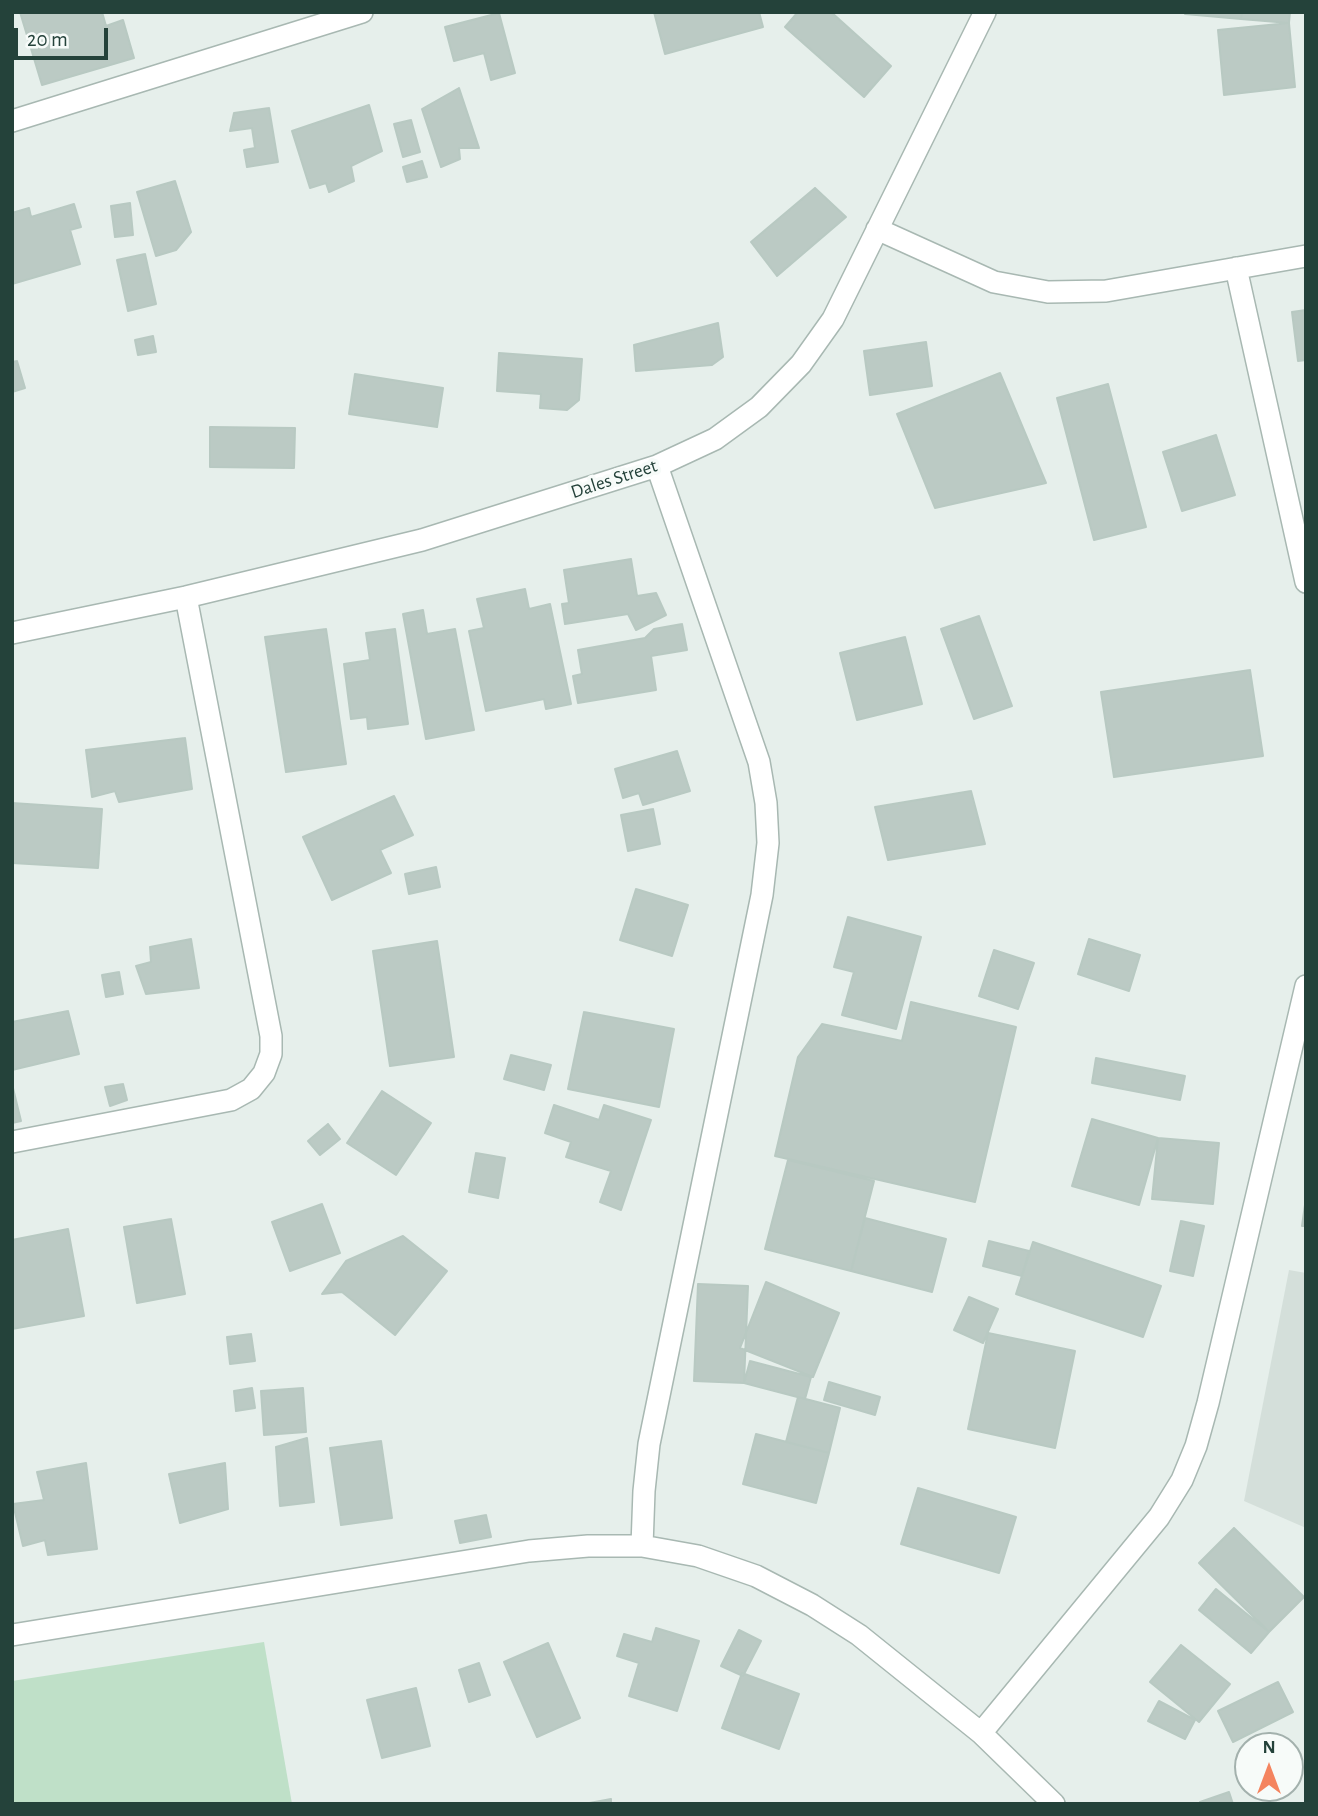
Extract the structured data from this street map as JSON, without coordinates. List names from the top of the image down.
{
  "streets": {
    "street": ["Dales Street"]
  },
  "scale_bar": "20 m",
  "north": "top"
}
